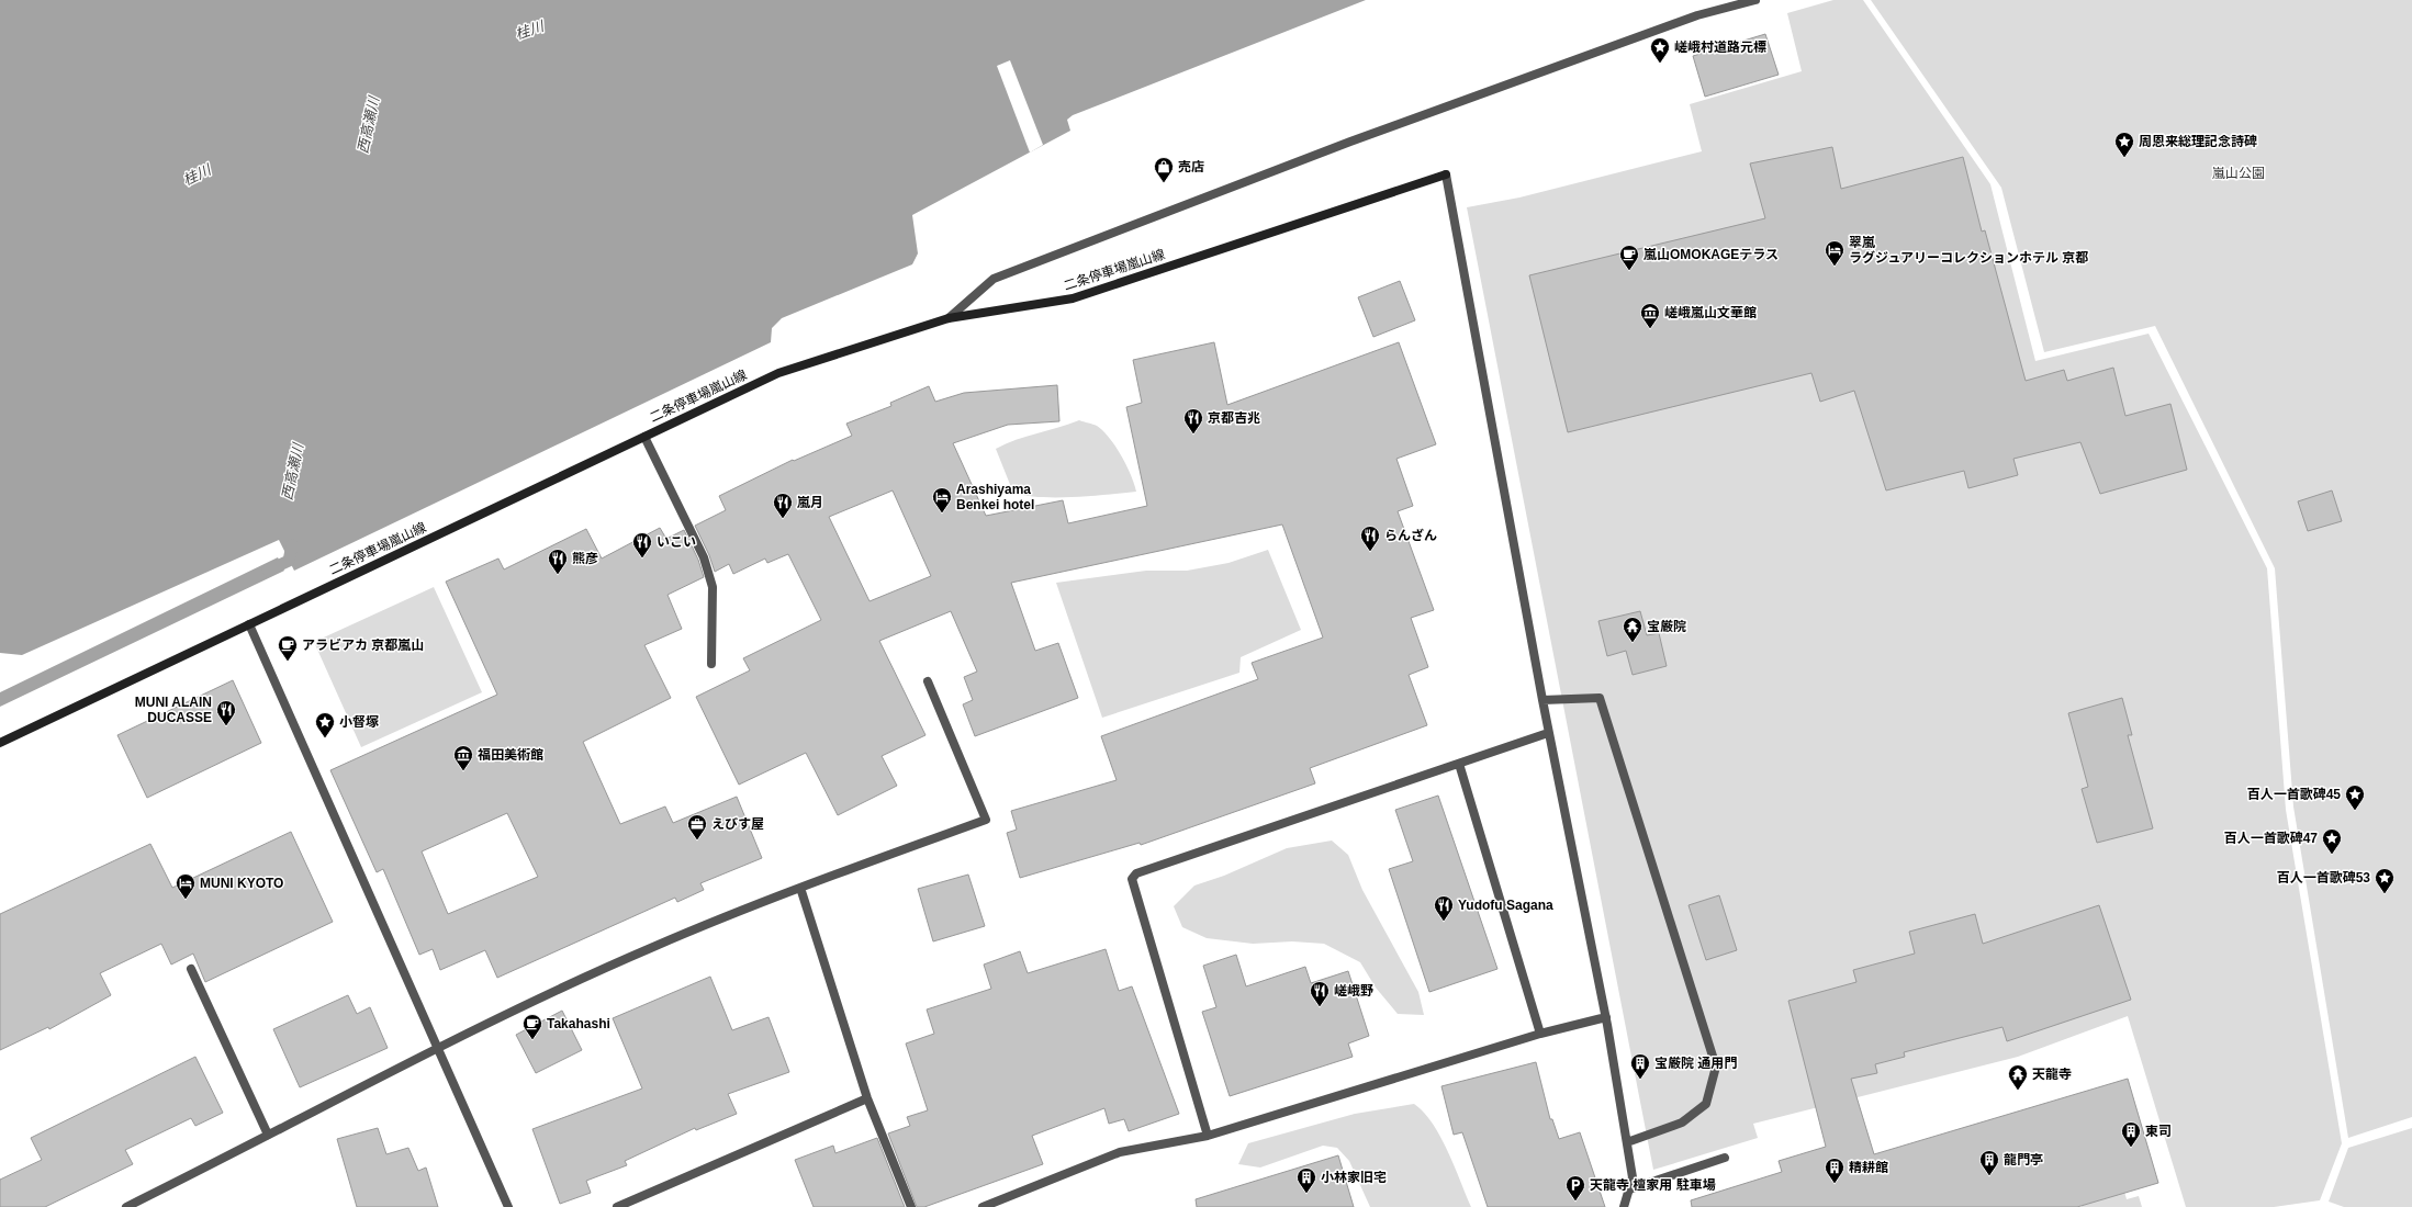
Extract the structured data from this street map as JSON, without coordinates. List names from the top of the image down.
{
  "streets": {
    "main road": ["二条停車場嵐山線"]
  },
  "water": ["桂川", "西高瀬川"],
  "parks": ["嵐山公園"],
  "places": {
    "place": [
      "嵯峨村道路元標",
      "周恩来総理記念詩碑",
      "小督塚",
      "百人一首歌碑45",
      "百人一首歌碑47",
      "百人一首歌碑53"
    ],
    "shop": ["売店"],
    "hotel": ["翠嵐 ラグジュアリーコレクションホテル 京都", "Arashiyama Benkei hotel", "MUNI KYOTO"],
    "cafe": ["嵐山OMOKAGEテラス", "アラビアカ 京都嵐山", "Takahashi"],
    "museum": ["嵯峨嵐山文華館", "福田美術館"],
    "restaurant": [
      "京都吉兆",
      "嵐月",
      "らんざん",
      "いこい",
      "熊彦",
      "MUNI ALAIN DUCASSE",
      "Yudofu Sagana",
      "嵯峨野"
    ],
    "temple": ["宝厳院", "天龍寺"],
    "office": ["えびす屋"],
    "building": [
      "宝厳院 通用門",
      "東司",
      "龍門亭",
      "精耕館",
      "小林家旧宅"
    ],
    "parking": ["天龍寺 檀家用 駐車場"]
  }
}
